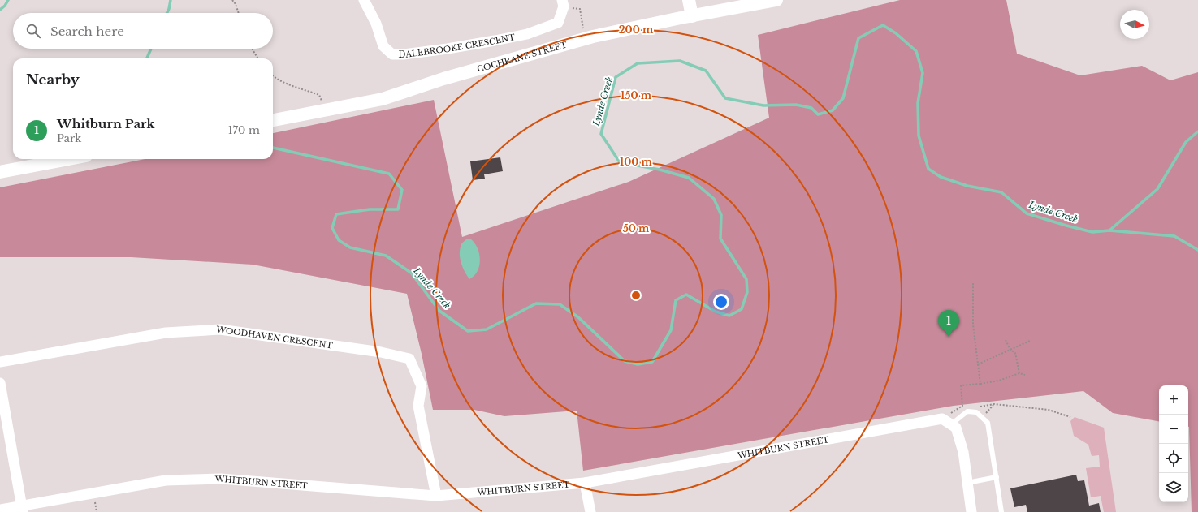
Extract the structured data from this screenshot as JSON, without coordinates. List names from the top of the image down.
{
  "streets": {
    "street": [
      "DALEBROOKE CRESCENT",
      "COCHRANE STREET",
      "WOODHAVEN CRESCENT",
      "WHITBURN STREET"
    ]
  },
  "crossings": [
    ["WOODHAVEN CRESCENT", "WHITBURN STREET"]
  ],
  "water": ["Lynde Creek"],
  "north": "right",
  "page": {
    "search": "Search here",
    "heading": "Nearby",
    "list": [
      {
        "mark": "1",
        "name": "Whitburn Park",
        "note": "Park",
        "value": "170 m"
      }
    ],
    "pins": "1",
    "map_buttons": ["+", "−"]
  },
  "rings": [
    "200 m",
    "150 m",
    "100 m",
    "50 m"
  ]
}
